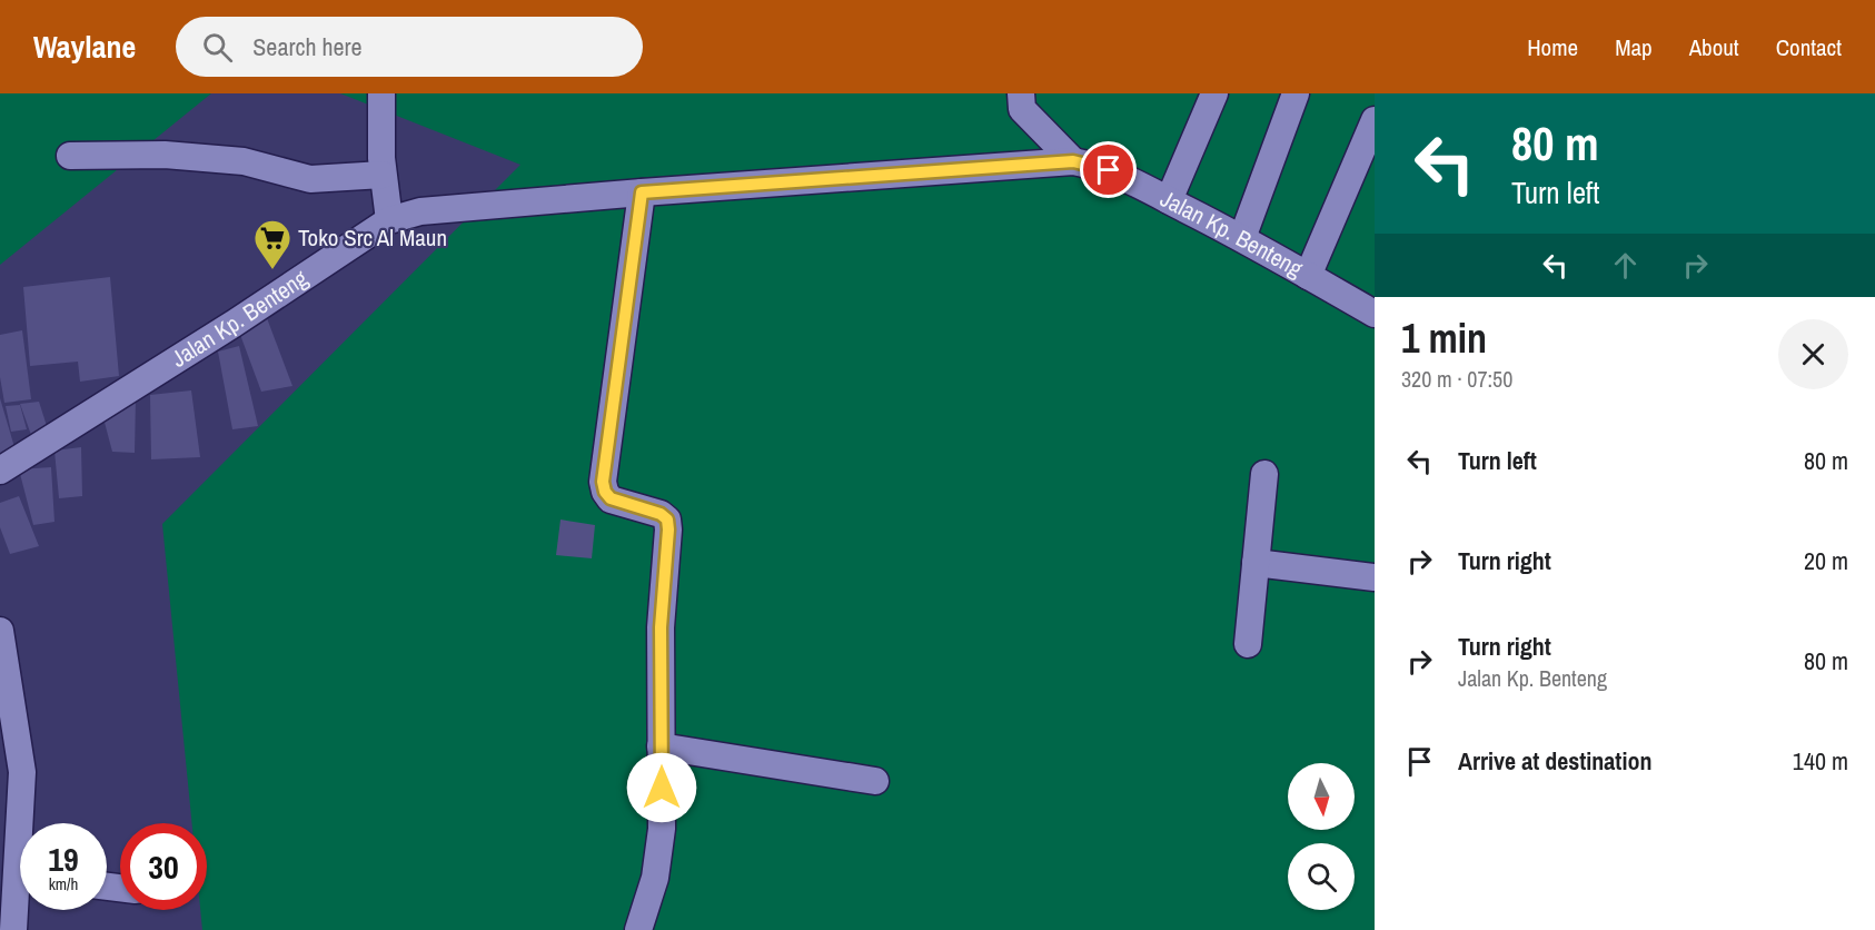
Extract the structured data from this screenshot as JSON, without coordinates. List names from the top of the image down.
{
  "streets": {
    "street": ["Jalan Kp. Benteng"]
  },
  "places": {
    "supermarket": ["Toko Src Al Maun"]
  },
  "north": "bottom",
  "page": {
    "header": "Waylane",
    "search": "Search here",
    "nav": [
      "Home",
      "Map",
      "About",
      "Contact"
    ],
    "turn": ["80 m", "Turn left"],
    "heading": ["1 min", "320 m · 07:50"],
    "list": [
      {
        "name": "Turn left",
        "value": "80 m"
      },
      {
        "name": "Turn right",
        "value": "20 m"
      },
      {
        "name": "Turn right",
        "note": "Jalan Kp. Benteng",
        "value": "80 m"
      },
      {
        "name": "Arrive at destination",
        "value": "140 m"
      }
    ],
    "speed": "19 km/h",
    "limit": "30"
  }
}
